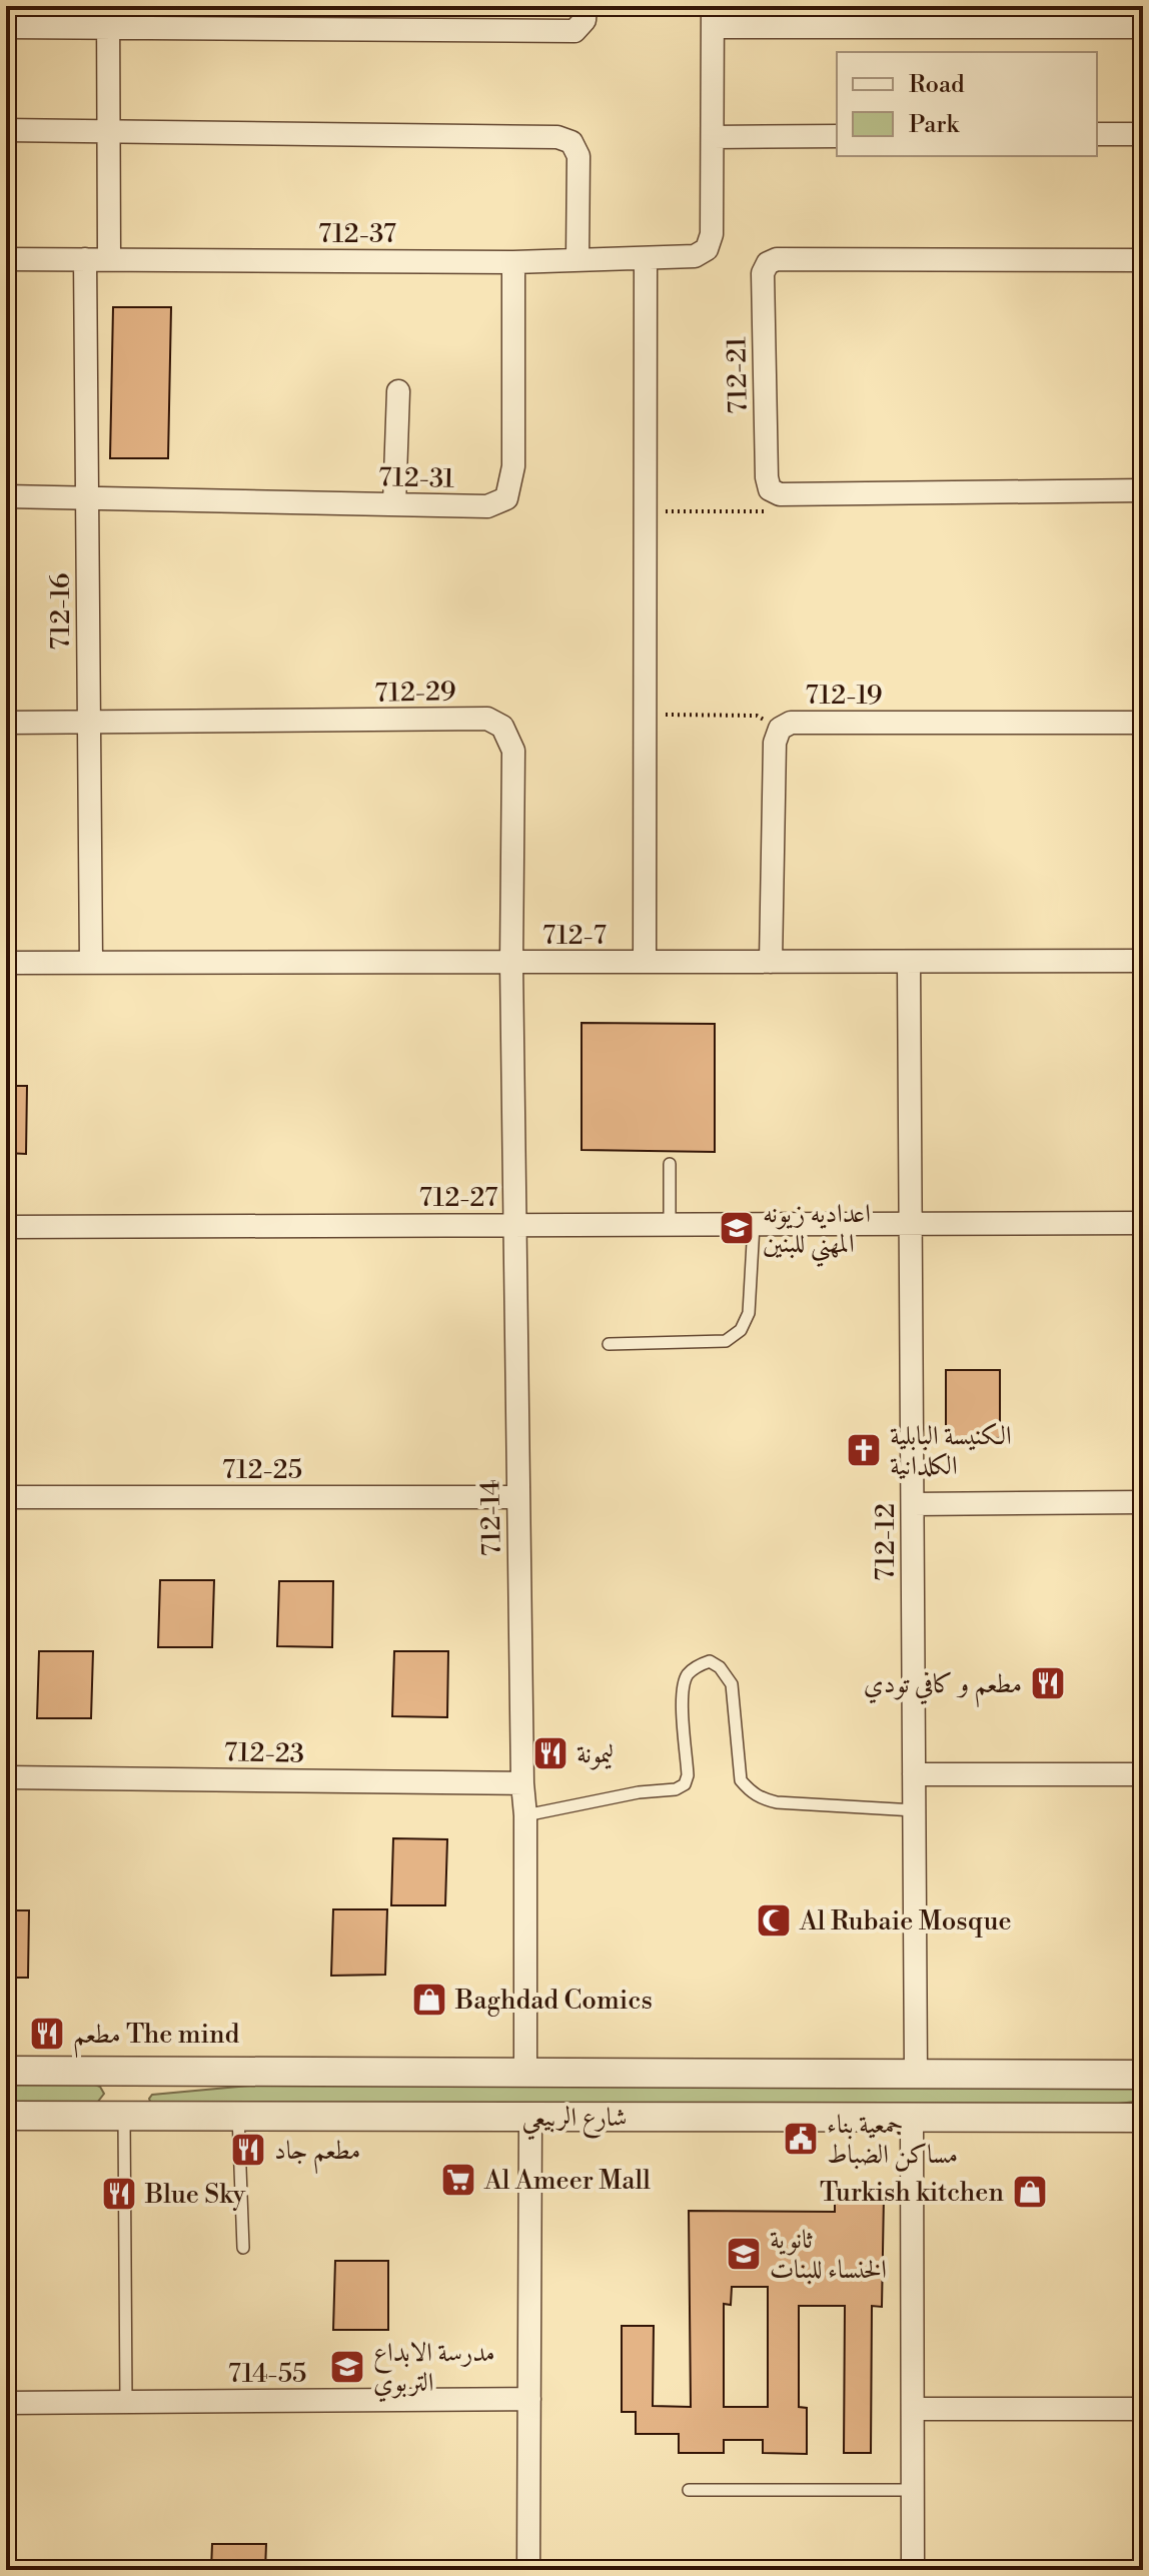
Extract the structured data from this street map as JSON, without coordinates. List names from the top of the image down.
{
  "streets": {
    "street": [
      "712-37",
      "712-21",
      "712-31",
      "712-16",
      "712-29",
      "712-19",
      "712-7",
      "712-27",
      "712-25",
      "712-14",
      "712-12",
      "712-23",
      "شارع الربيعي",
      "714-55"
    ]
  },
  "crossings": [
    ["712-37", "712-31"],
    ["712-37", "712-16"],
    ["712-31", "712-16"],
    ["712-16", "712-29"],
    ["712-16", "712-7"],
    ["712-29", "712-7"],
    ["712-29", "712-14"],
    ["712-19", "712-7"],
    ["712-7", "712-14"],
    ["712-7", "712-12"],
    ["712-27", "712-14"],
    ["712-27", "712-12"],
    ["712-25", "712-14"],
    ["712-14", "712-23"],
    ["712-14", "شارع الربيعي"],
    ["712-12", "شارع الربيعي"]
  ],
  "places": {
    "school or university": ["اعداديه زيونه المهني للبنين", "ثانوية الخنساء للبنات", "مدرسة الابداع التربوي"],
    "church": ["الكنيسة البابلية الكلدانية"],
    "restaurant": [
      "مطعم و كافي تودي",
      "ليمونة",
      "مطعم The mind",
      "مطعم جاد",
      "Blue Sky"
    ],
    "mosque": ["Al Rubaie Mosque"],
    "shop": ["Baghdad Comics", "Turkish kitchen"],
    "public building": ["جمعية بناء مساكن الضباط"],
    "supermarket": ["Al Ameer Mall"]
  },
  "legend": ["Road", "Park"]
}
